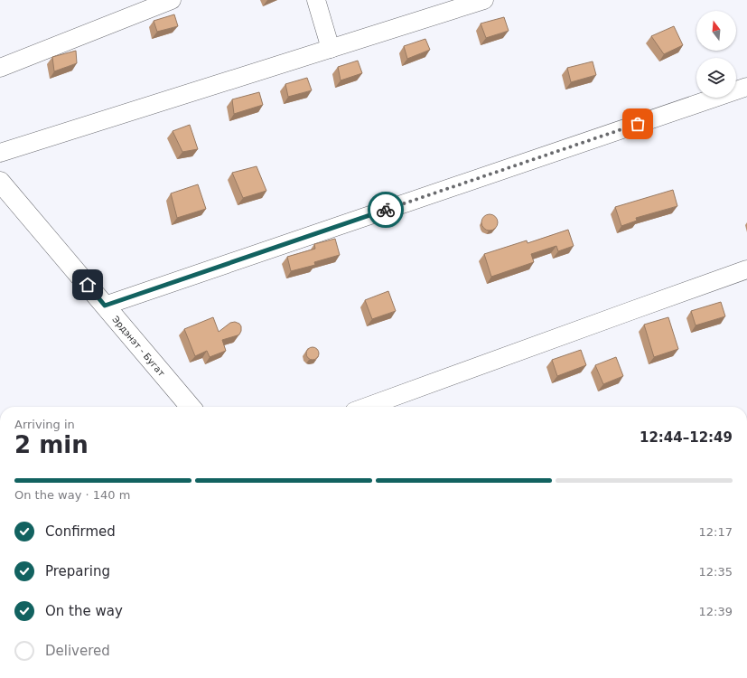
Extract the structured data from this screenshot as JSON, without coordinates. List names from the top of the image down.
{
  "streets": {
    "street": ["Эрдэнэт - Бугат"]
  },
  "north": "top",
  "page": {
    "heading": ["2 min", "Arriving in", "12:44–12:49"],
    "bar": "On the way · 140 m",
    "list": [
      ["Confirmed", "12:17"],
      ["Preparing", "12:35"],
      ["On the way", "12:39"],
      "Delivered"
    ]
  }
}
